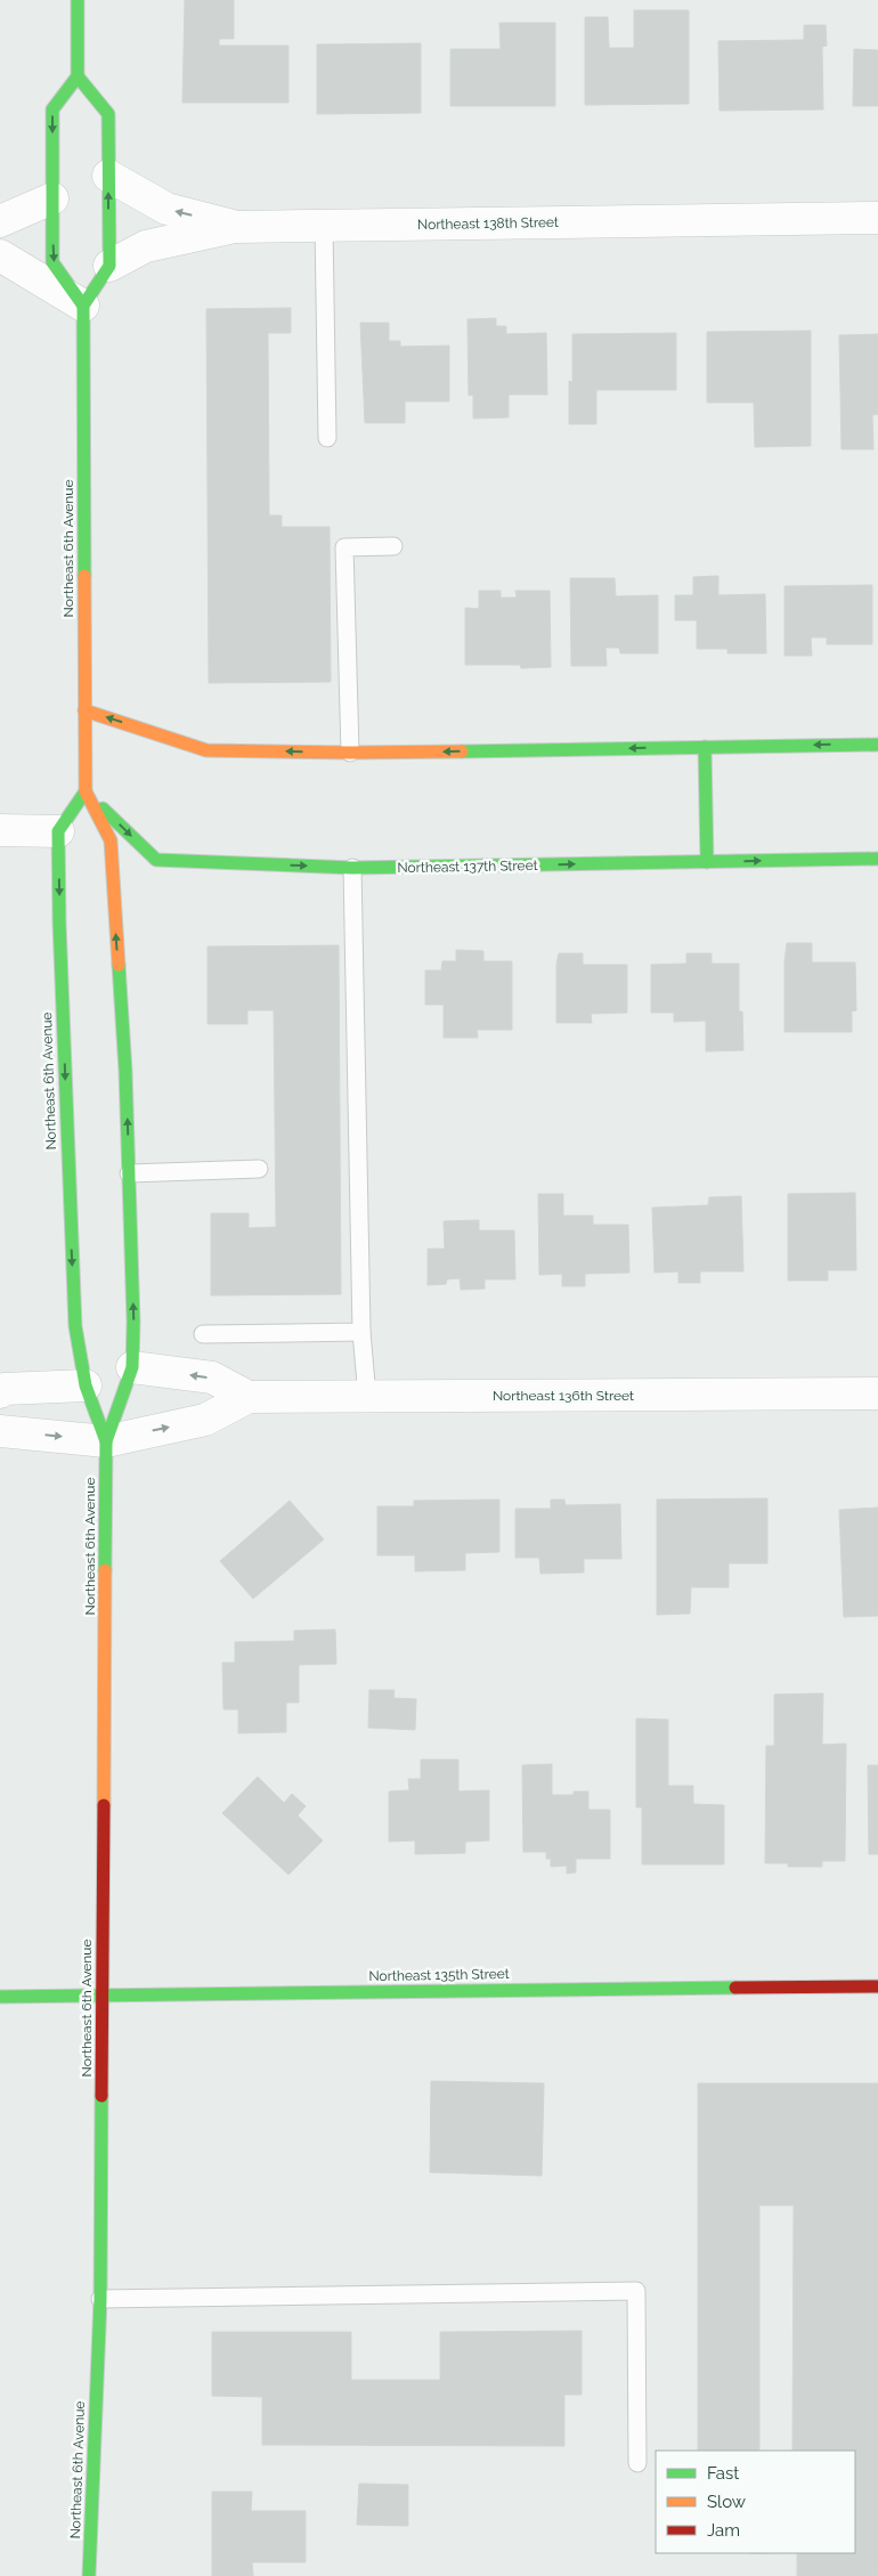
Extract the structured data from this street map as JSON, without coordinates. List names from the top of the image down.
{
  "streets": {
    "main road": ["Northeast 6th Avenue", "Northeast 137th Street", "Northeast 135th Street"],
    "street": ["Northeast 138th Street", "Northeast 136th Street"]
  },
  "crossings": [
    ["Northeast 6th Avenue", "Northeast 137th Street"],
    ["Northeast 6th Avenue", "Northeast 136th Street"],
    ["Northeast 6th Avenue", "Northeast 135th Street"]
  ],
  "one_way": ["Northeast 137th Street"],
  "legend": ["Fast", "Slow", "Jam"]
}
